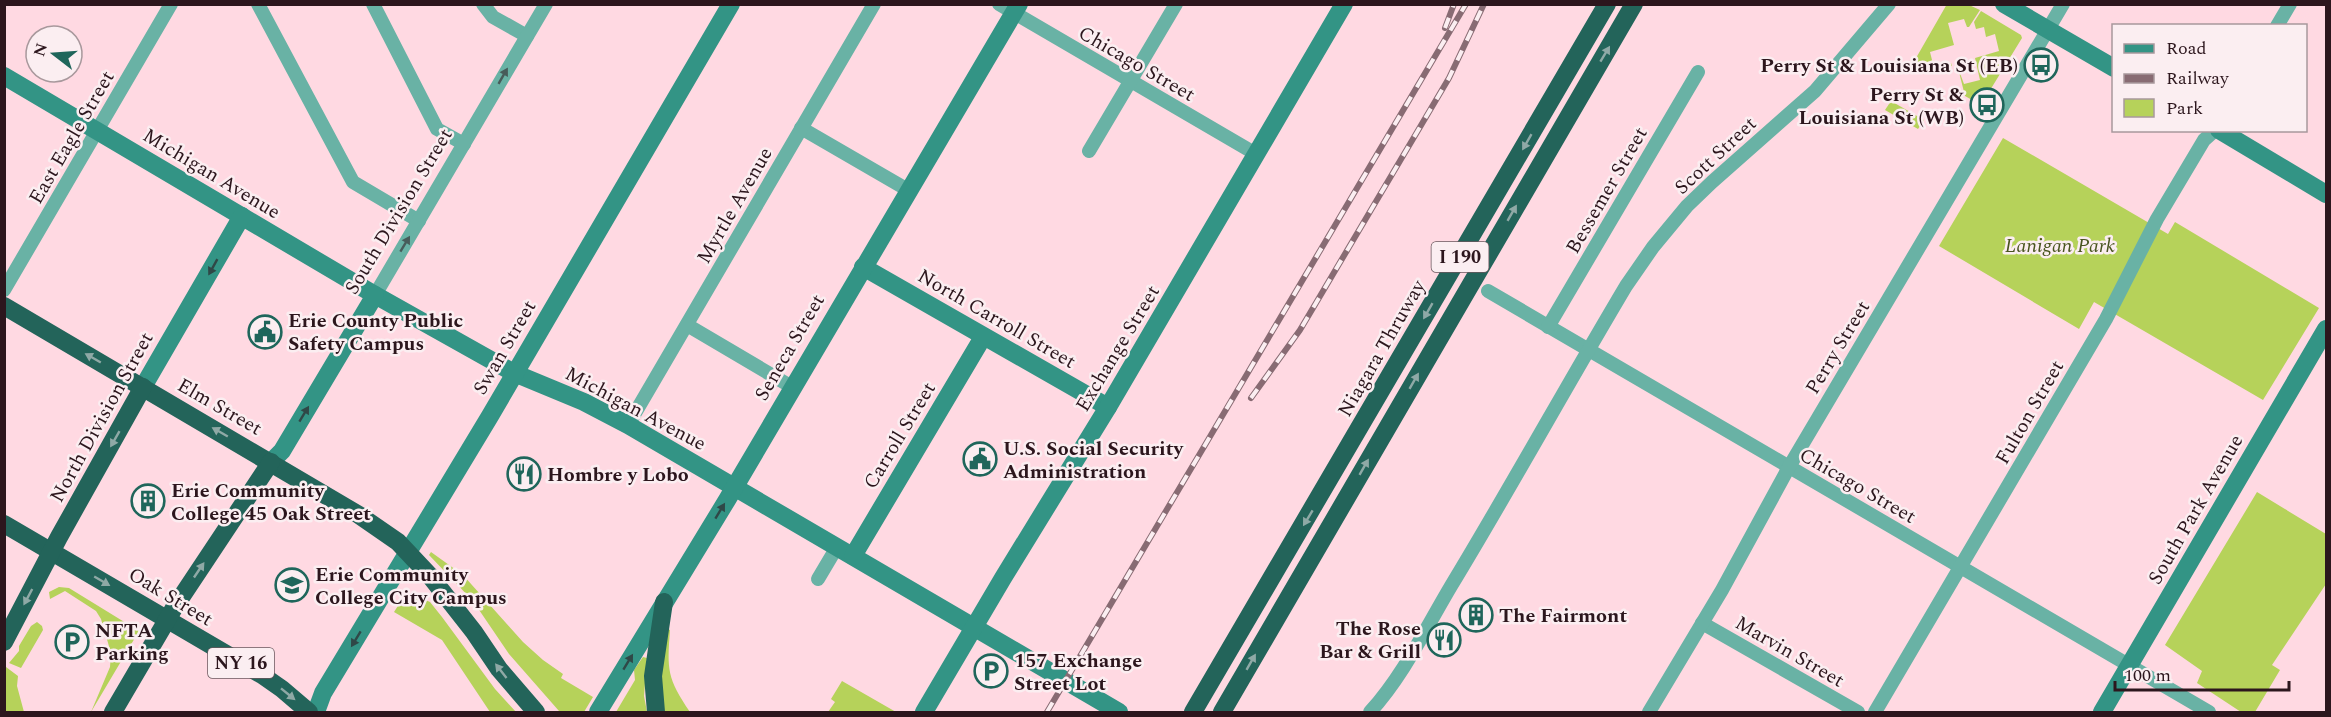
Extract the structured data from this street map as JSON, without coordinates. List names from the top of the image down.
{
  "streets": {
    "highway": [
      "South Division Street",
      "I 190",
      "Niagara Thruway",
      "Elm Street",
      "North Division Street",
      "Oak Street",
      "NY 16"
    ],
    "street": [
      "Chicago Street",
      "East Eagle Street",
      "Scott Street",
      "Michigan Avenue",
      "Bessemer Street",
      "Myrtle Avenue",
      "North Carroll Street",
      "Swan Street",
      "Seneca Street",
      "Perry Street",
      "Exchange Street",
      "Fulton Street",
      "Carroll Street",
      "South Park Avenue",
      "Marvin Street"
    ]
  },
  "crossings": [
    ["Chicago Street", "Scott Street"],
    ["Chicago Street", "Bessemer Street"],
    ["Chicago Street", "Seneca Street"],
    ["Chicago Street", "Perry Street"],
    ["Chicago Street", "Exchange Street"],
    ["Chicago Street", "Fulton Street"],
    ["Chicago Street", "South Park Avenue"],
    ["East Eagle Street", "Michigan Avenue"],
    ["Michigan Avenue", "Myrtle Avenue"],
    ["Michigan Avenue", "South Division Street"],
    ["Michigan Avenue", "Swan Street"],
    ["Michigan Avenue", "Seneca Street"],
    ["Michigan Avenue", "North Division Street"],
    ["Michigan Avenue", "Carroll Street"],
    ["South Division Street", "Elm Street"],
    ["South Division Street", "Oak Street"],
    ["North Carroll Street", "Seneca Street"],
    ["North Carroll Street", "Exchange Street"],
    ["North Carroll Street", "Carroll Street"],
    ["Swan Street", "Elm Street"],
    ["Perry Street", "Marvin Street"],
    ["Elm Street", "North Division Street"],
    ["North Division Street", "Oak Street"]
  ],
  "one_way": [
    "South Division Street",
    "Elm Street",
    "North Division Street",
    "Oak Street"
  ],
  "parks": ["Lanigan Park"],
  "places": {
    "bus stop": ["Perry St & Louisiana St (EB)", "Perry St & Louisiana St (WB)"],
    "public building": ["Erie County Public Safety Campus", "U.S. Social Security Administration"],
    "restaurant": ["Hombre y Lobo", "The Rose Bar & Grill"],
    "building": ["Erie Community College 45 Oak Street", "The Fairmont"],
    "school or university": ["Erie Community College City Campus"],
    "parking": ["NFTA Parking", "157 Exchange Street Lot"]
  },
  "legend": ["Road", "Railway", "Park"],
  "scale_bar": "100 m",
  "north": "left"
}
